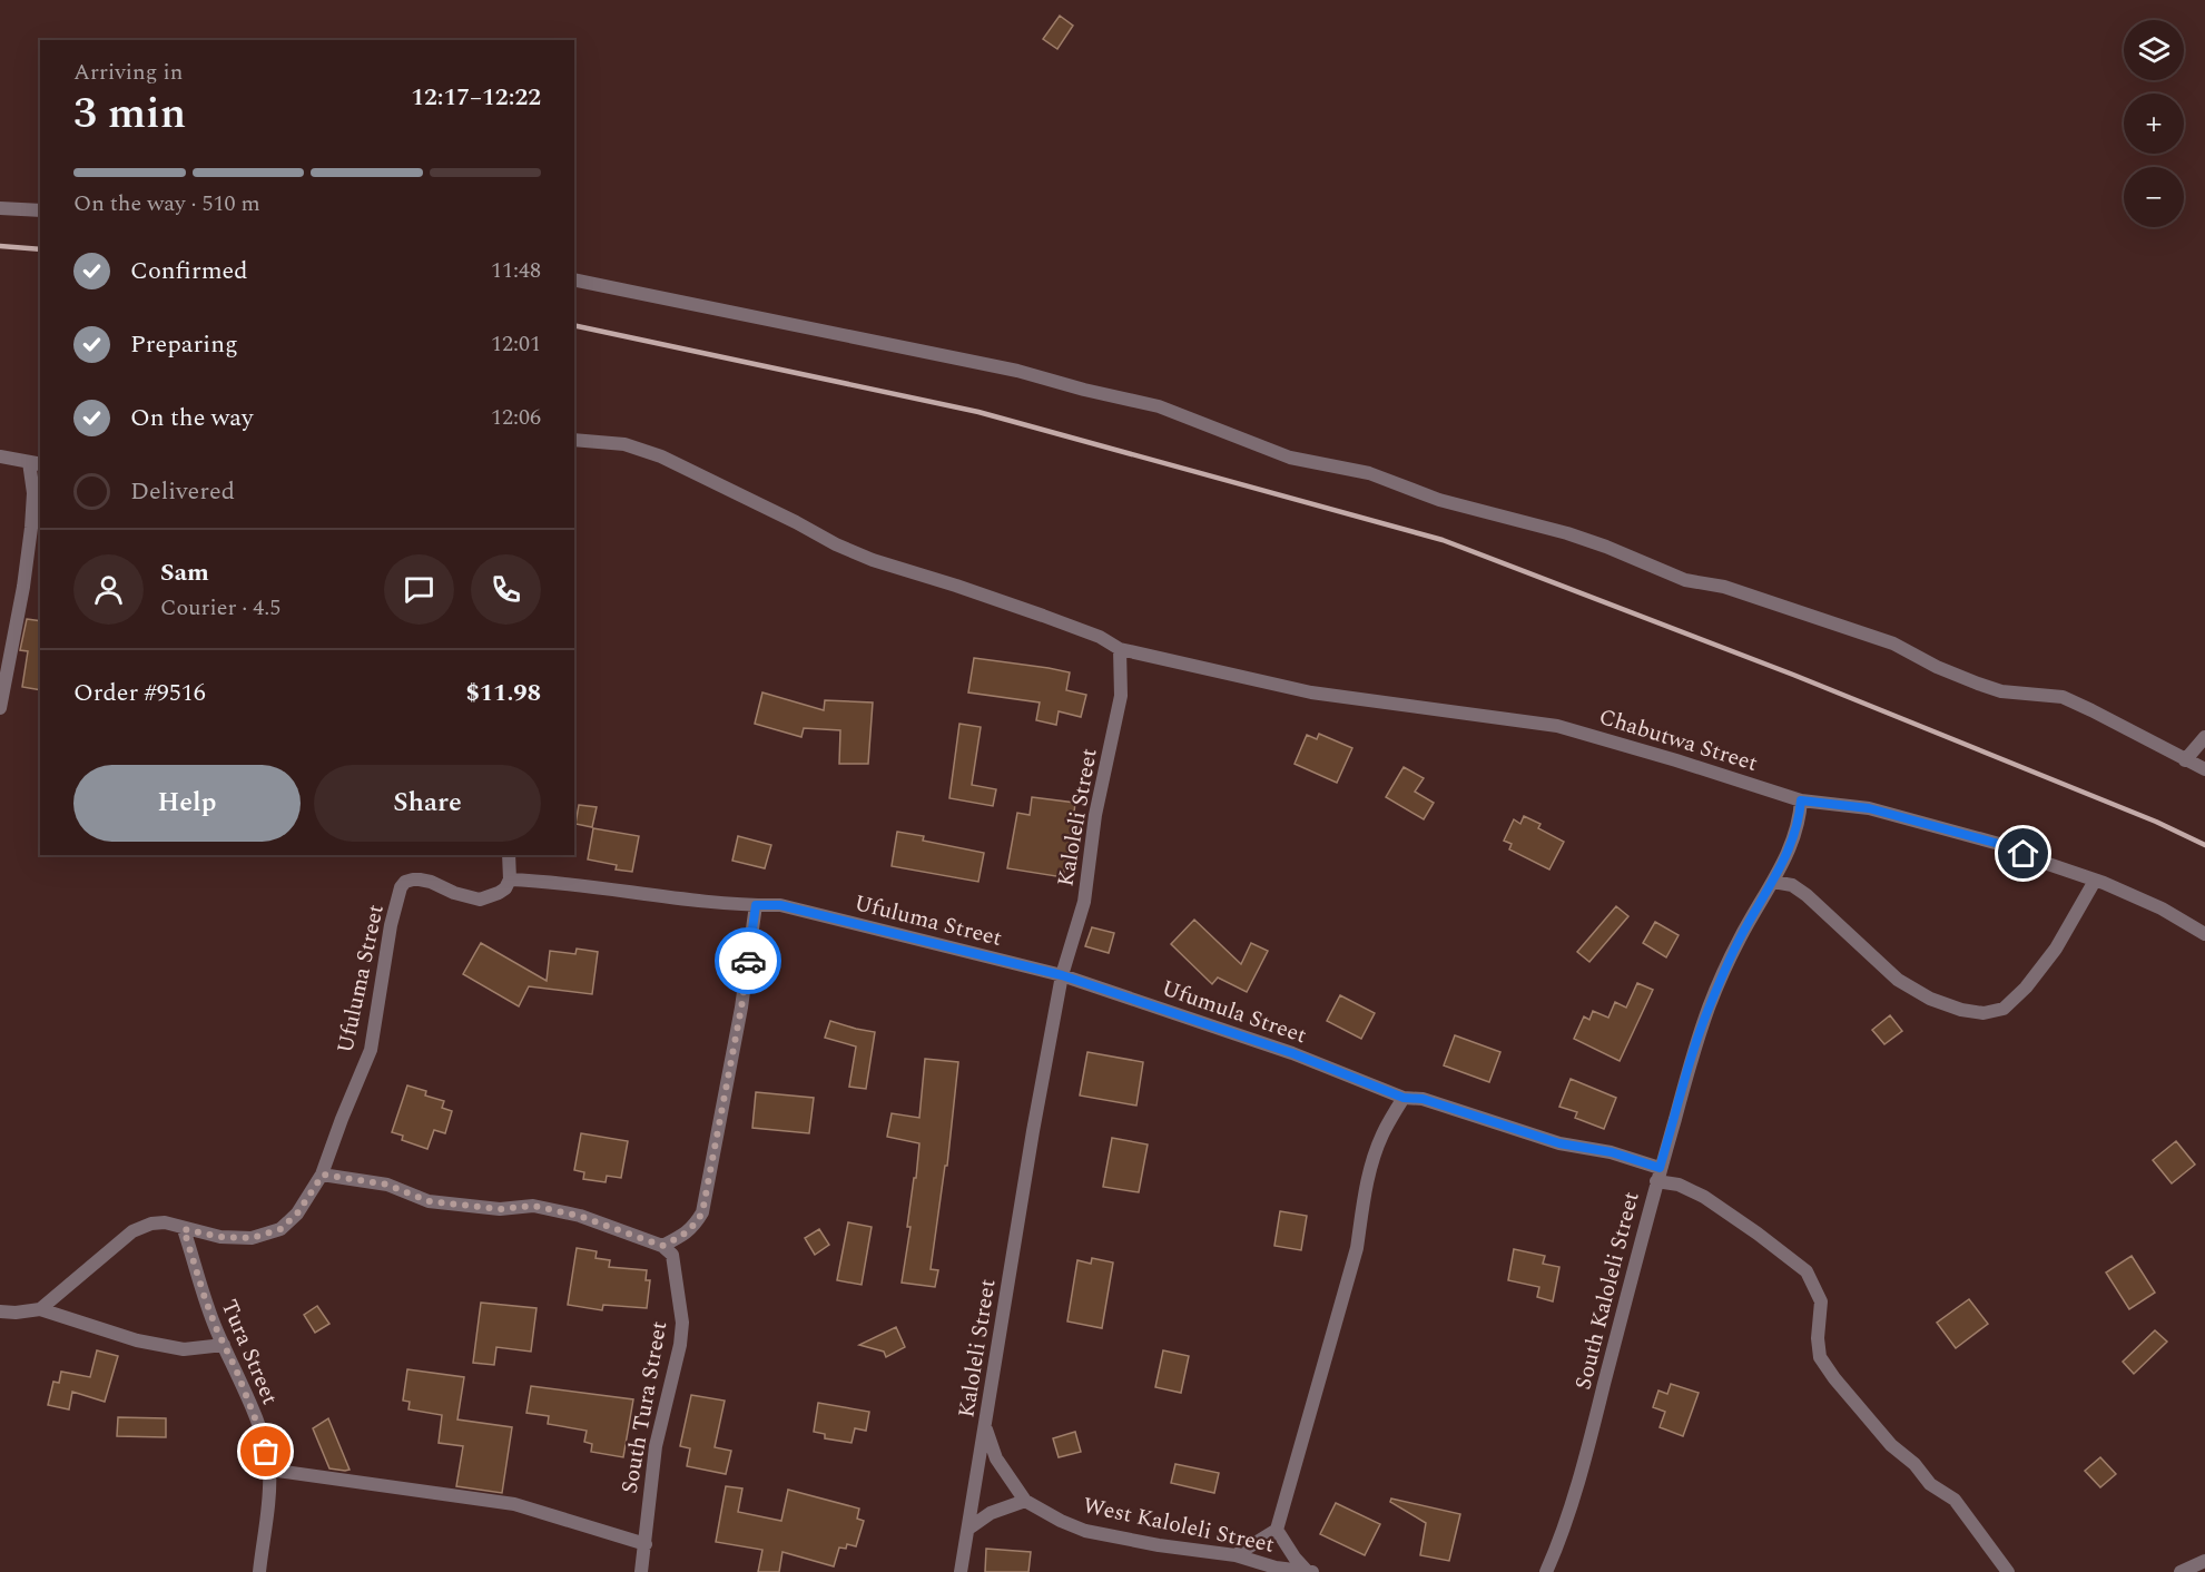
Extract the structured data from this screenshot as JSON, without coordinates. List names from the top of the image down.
{
  "streets": {
    "street": [
      "Chabutwa Street",
      "Kaloleli Street",
      "Ufuluma Street",
      "Ufumula Street",
      "South Kaloleli Street",
      "Tura Street",
      "South Tura Street",
      "West Kaloleli Street"
    ]
  },
  "crossings": [
    ["Chabutwa Street", "Kaloleli Street"],
    ["Chabutwa Street", "South Kaloleli Street"],
    ["Kaloleli Street", "Ufuluma Street"],
    ["Kaloleli Street", "Ufumula Street"],
    ["Ufuluma Street", "Ufumula Street"],
    ["Ufuluma Street", "Tura Street"],
    ["Ufumula Street", "South Kaloleli Street"]
  ],
  "page": {
    "map_buttons": ["+", "−"],
    "heading": ["3 min", "Arriving in", "12:17–12:22"],
    "panel": [
      "Sam",
      "Courier · 4.5",
      "Order #9516",
      "$11.98"
    ],
    "bar": "On the way · 510 m",
    "list": [
      ["Confirmed", "11:48"],
      ["Preparing", "12:01"],
      ["On the way", "12:06"],
      "Delivered"
    ],
    "buttons": ["Help", "Share"]
  }
}
